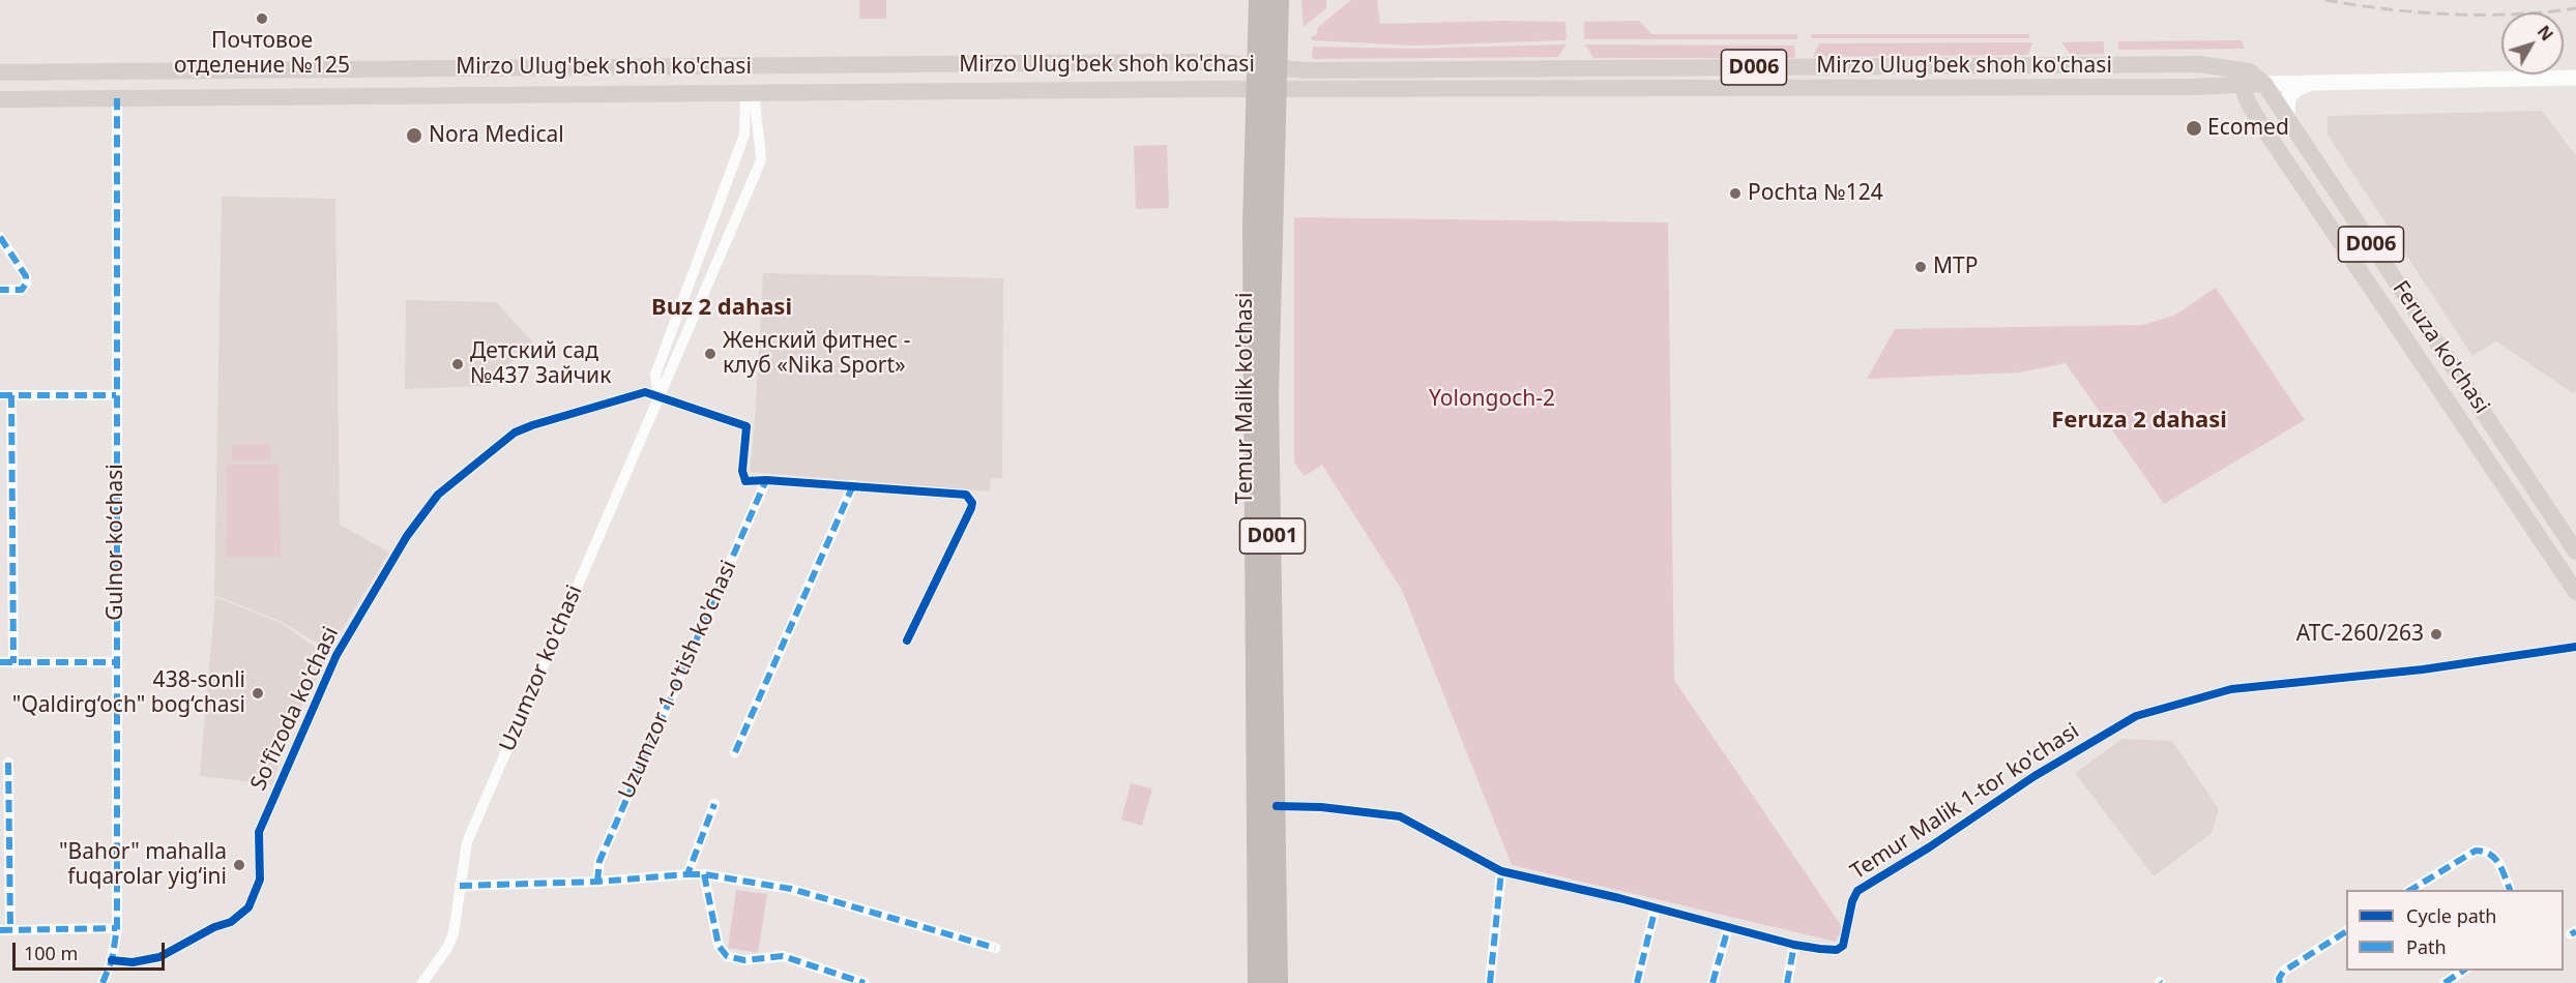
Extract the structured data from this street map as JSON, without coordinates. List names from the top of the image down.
{
  "streets": {
    "highway": ["Temur Malik ko'chasi", "D001"],
    "main road": ["Mirzo Ulug'bek shoh ko'chasi", "D006", "Feruza ko'chasi"],
    "street": [
      "Gulnor koʻchasi",
      "Uzumzor ko'chasi",
      "Uzumzor 1-o'tish ko'chasi",
      "So'fizoda ko'chasi",
      "Temur Malik 1-tor ko'chasi"
    ]
  },
  "crossings": [
    ["Mirzo Ulug'bek shoh ko'chasi", "Feruza ko'chasi"],
    ["Mirzo Ulug'bek shoh ko'chasi", "Temur Malik ko'chasi"],
    ["Mirzo Ulug'bek shoh ko'chasi", "Gulnor koʻchasi"],
    ["Mirzo Ulug'bek shoh ko'chasi", "Uzumzor ko'chasi"],
    ["Temur Malik ko'chasi", "Temur Malik 1-tor ko'chasi"],
    ["Gulnor koʻchasi", "So'fizoda ko'chasi"],
    ["Uzumzor ko'chasi", "So'fizoda ko'chasi"]
  ],
  "districts": ["Buz 2 dahasi", "Feruza 2 dahasi"],
  "parks": ["Yolongoch-2"],
  "places": [
    "Почтовое отделение №125",
    "Ecomed",
    "Nora Medical",
    "Pochta №124",
    "MTP",
    "Женский фитнес - клуб «Nika Sport»",
    "Детский сад №437 Зайчик",
    "АТС-260/263",
    "438-sonli \"Qaldirg‘och\" bog‘chasi",
    "\"Bahor\" mahalla fuqarolar yig‘ini"
  ],
  "legend": ["Cycle path", "Path"],
  "scale_bar": "100 m",
  "north": "top right"
}
